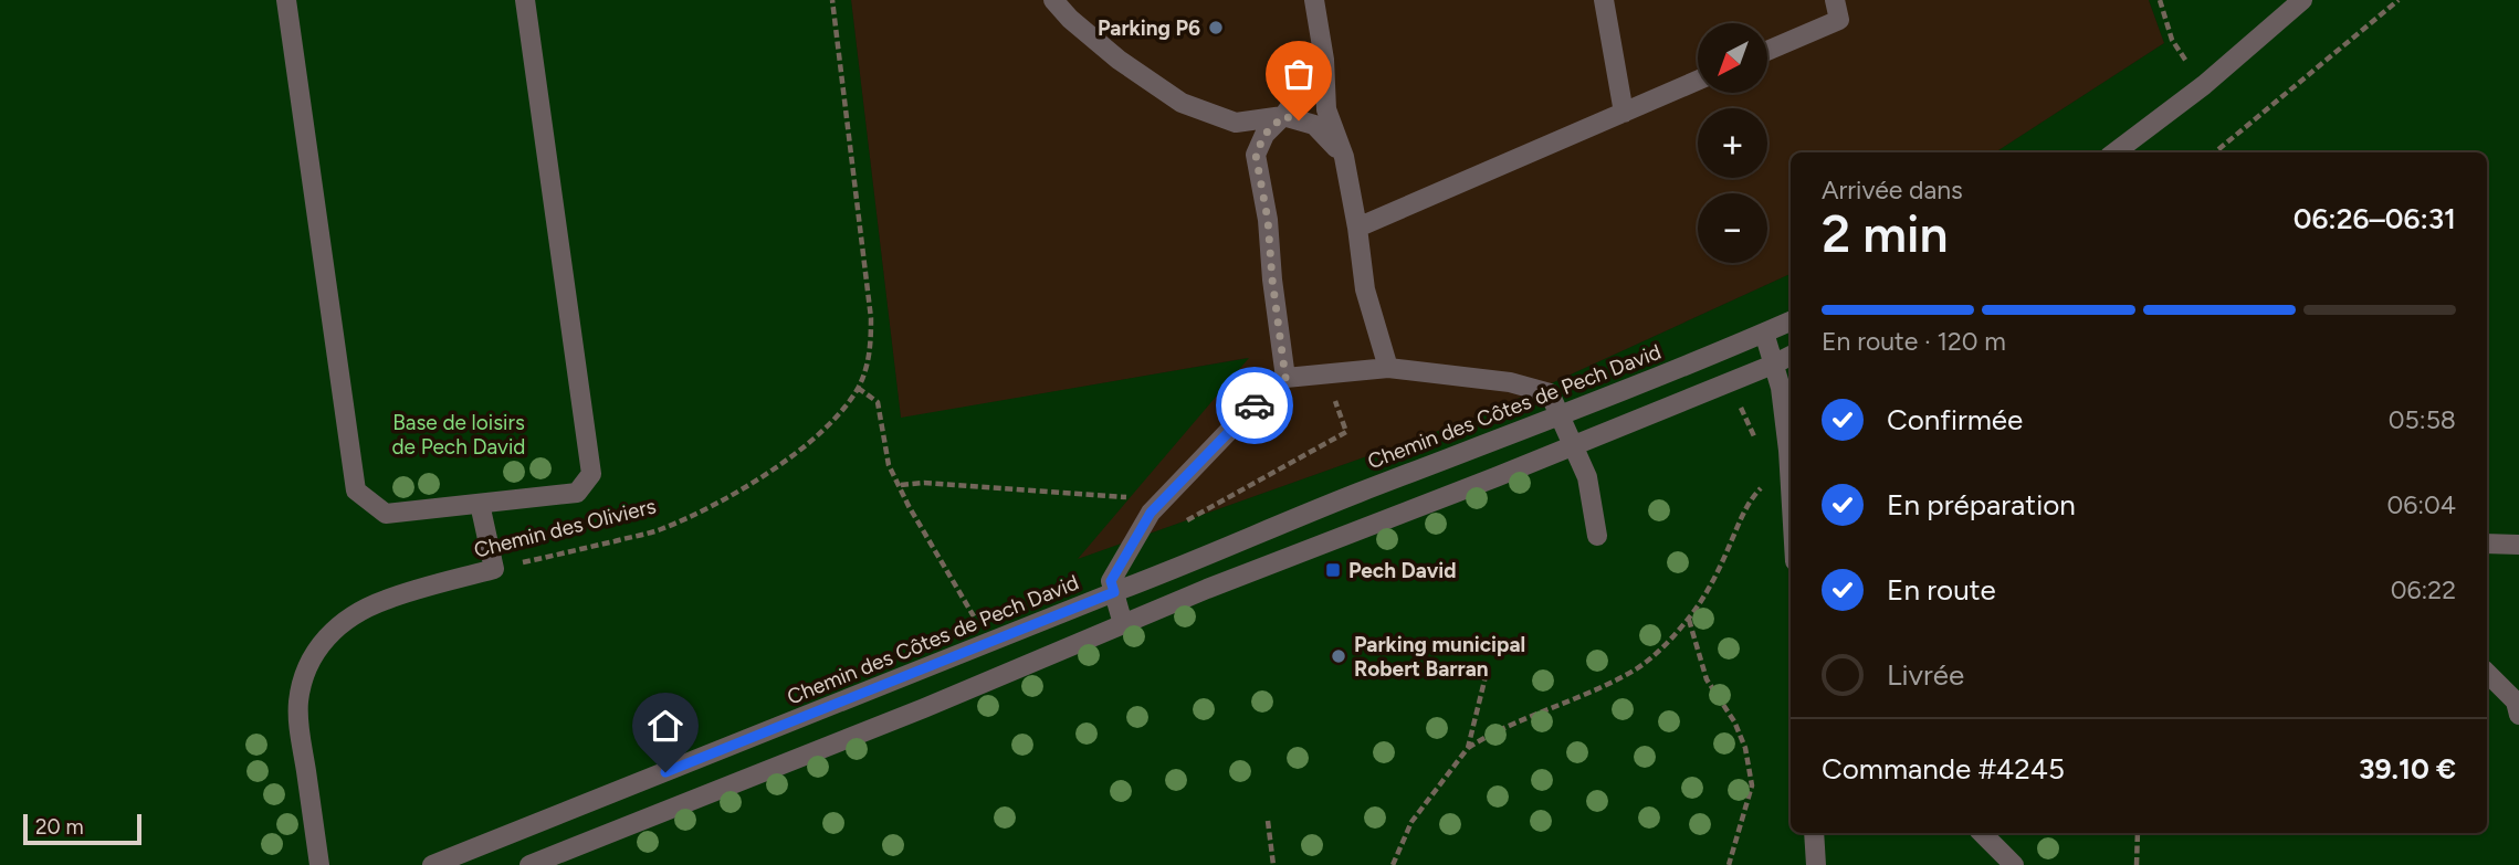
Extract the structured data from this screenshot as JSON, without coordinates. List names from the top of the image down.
{
  "streets": {
    "street": ["Chemin des Côtes de Pech David", "Chemin des Oliviers"]
  },
  "parks": ["Base de loisirs de Pech David"],
  "places": {
    "other": ["Parking P6", "Parking municipal Robert Barran"],
    "transit": ["Pech David"]
  },
  "scale_bar": "20 m",
  "north": "bottom left",
  "page": {
    "map_buttons": ["+", "−"],
    "heading": ["2 min", "Arrivée dans", "06:26–06:31"],
    "panel": ["Commande #4245", "39.10 €"],
    "bar": "En route · 120 m",
    "list": [
      ["Confirmée", "05:58"],
      ["En préparation", "06:04"],
      ["En route", "06:22"],
      "Livrée"
    ],
    "scale": "20 m"
  }
}
